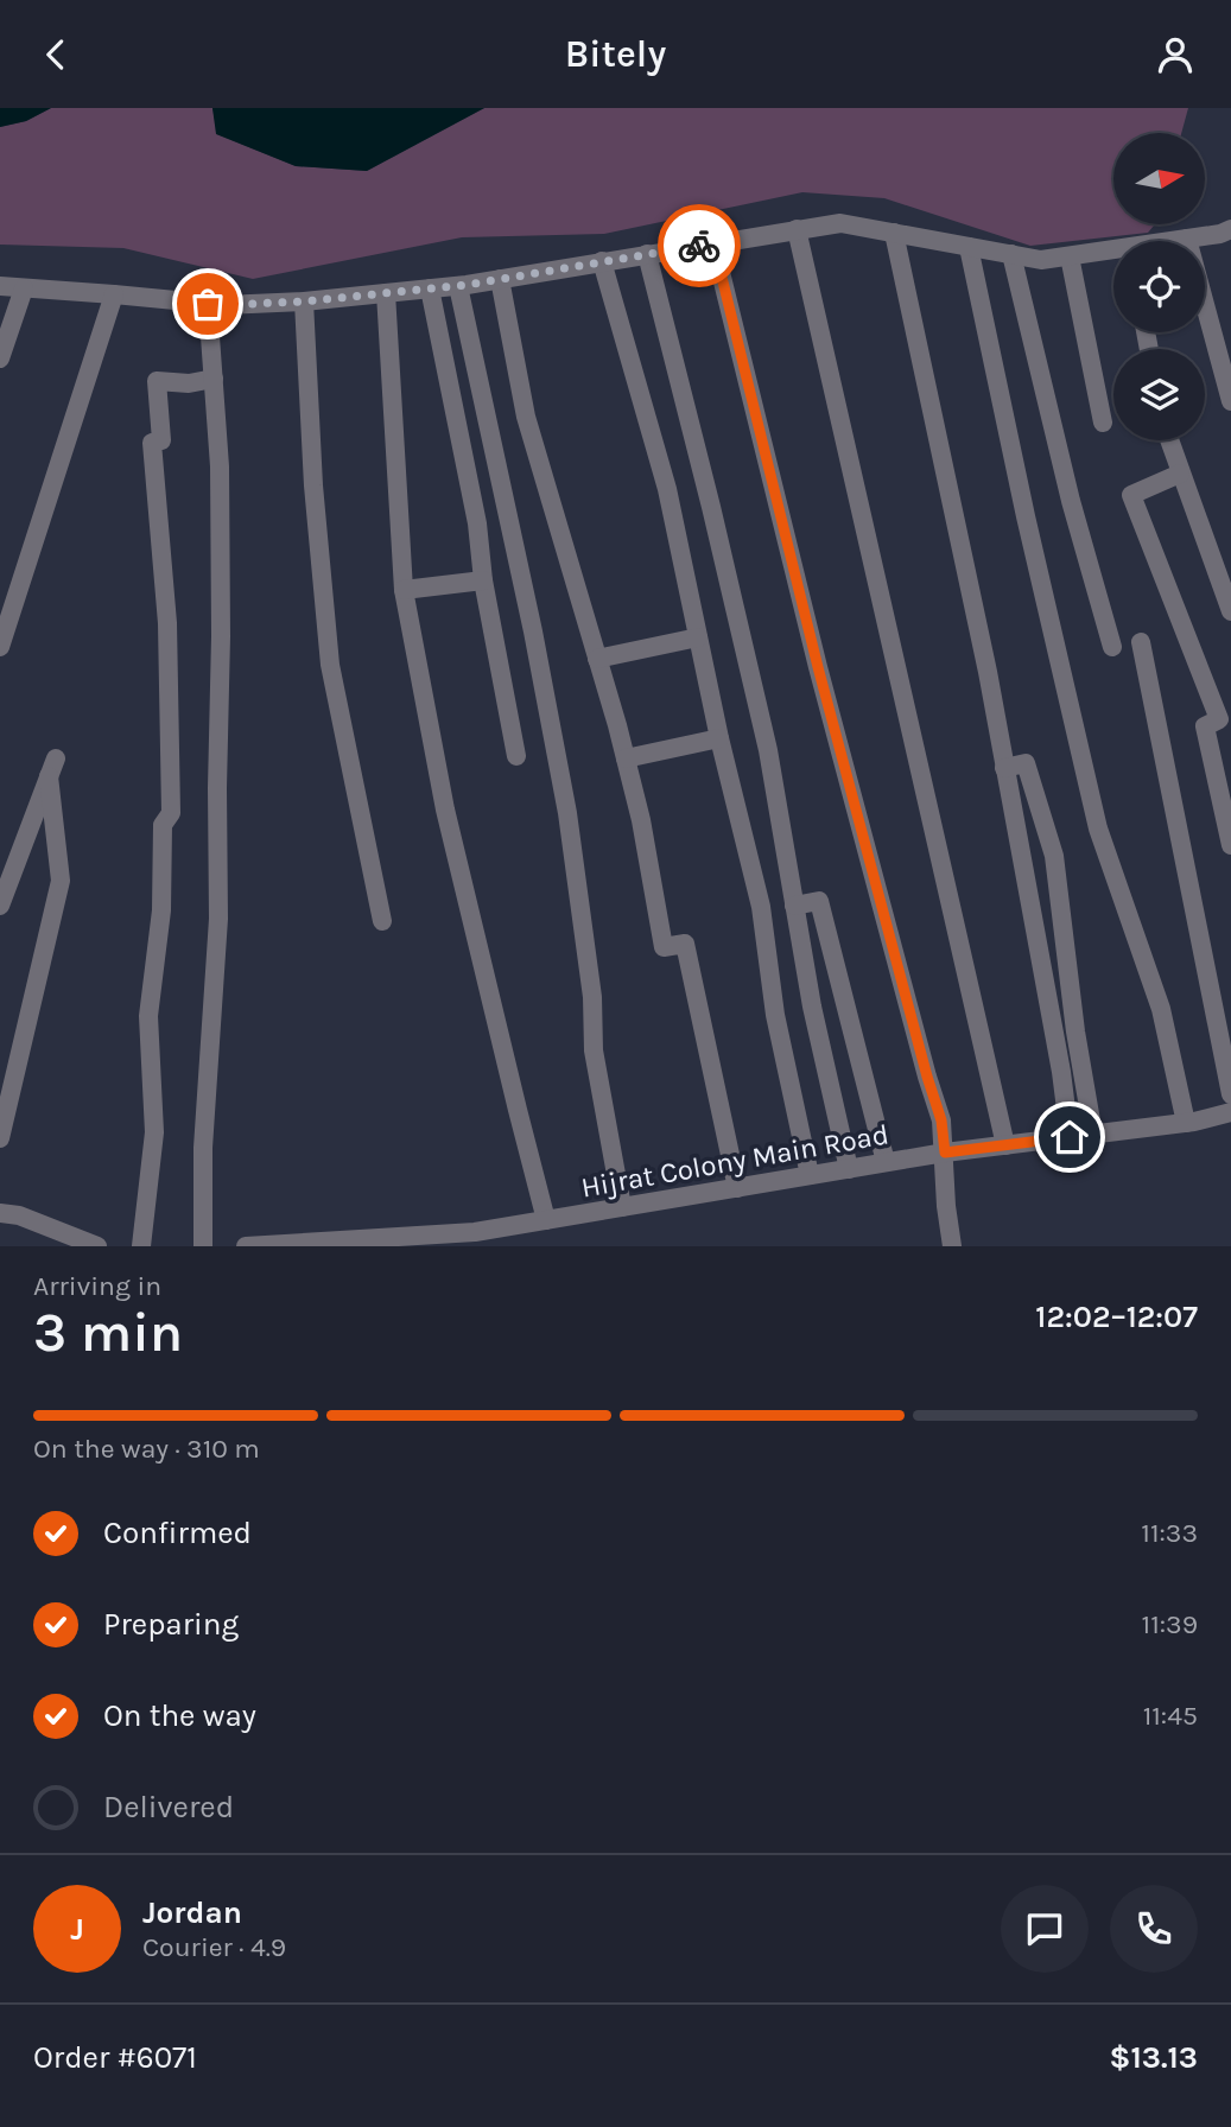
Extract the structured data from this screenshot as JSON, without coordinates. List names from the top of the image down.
{
  "streets": {
    "street": ["Hijrat Colony Main Road"]
  },
  "north": "right",
  "page": {
    "header": "Bitely",
    "heading": ["3 min", "Arriving in", "12:02–12:07"],
    "panel": [
      "Jordan",
      "Courier · 4.9",
      "Order #6071",
      "$13.13"
    ],
    "bar": "On the way · 310 m",
    "list": [
      ["Confirmed", "11:33"],
      ["Preparing", "11:39"],
      ["On the way", "11:45"],
      "Delivered"
    ],
    "round": "J"
  }
}
